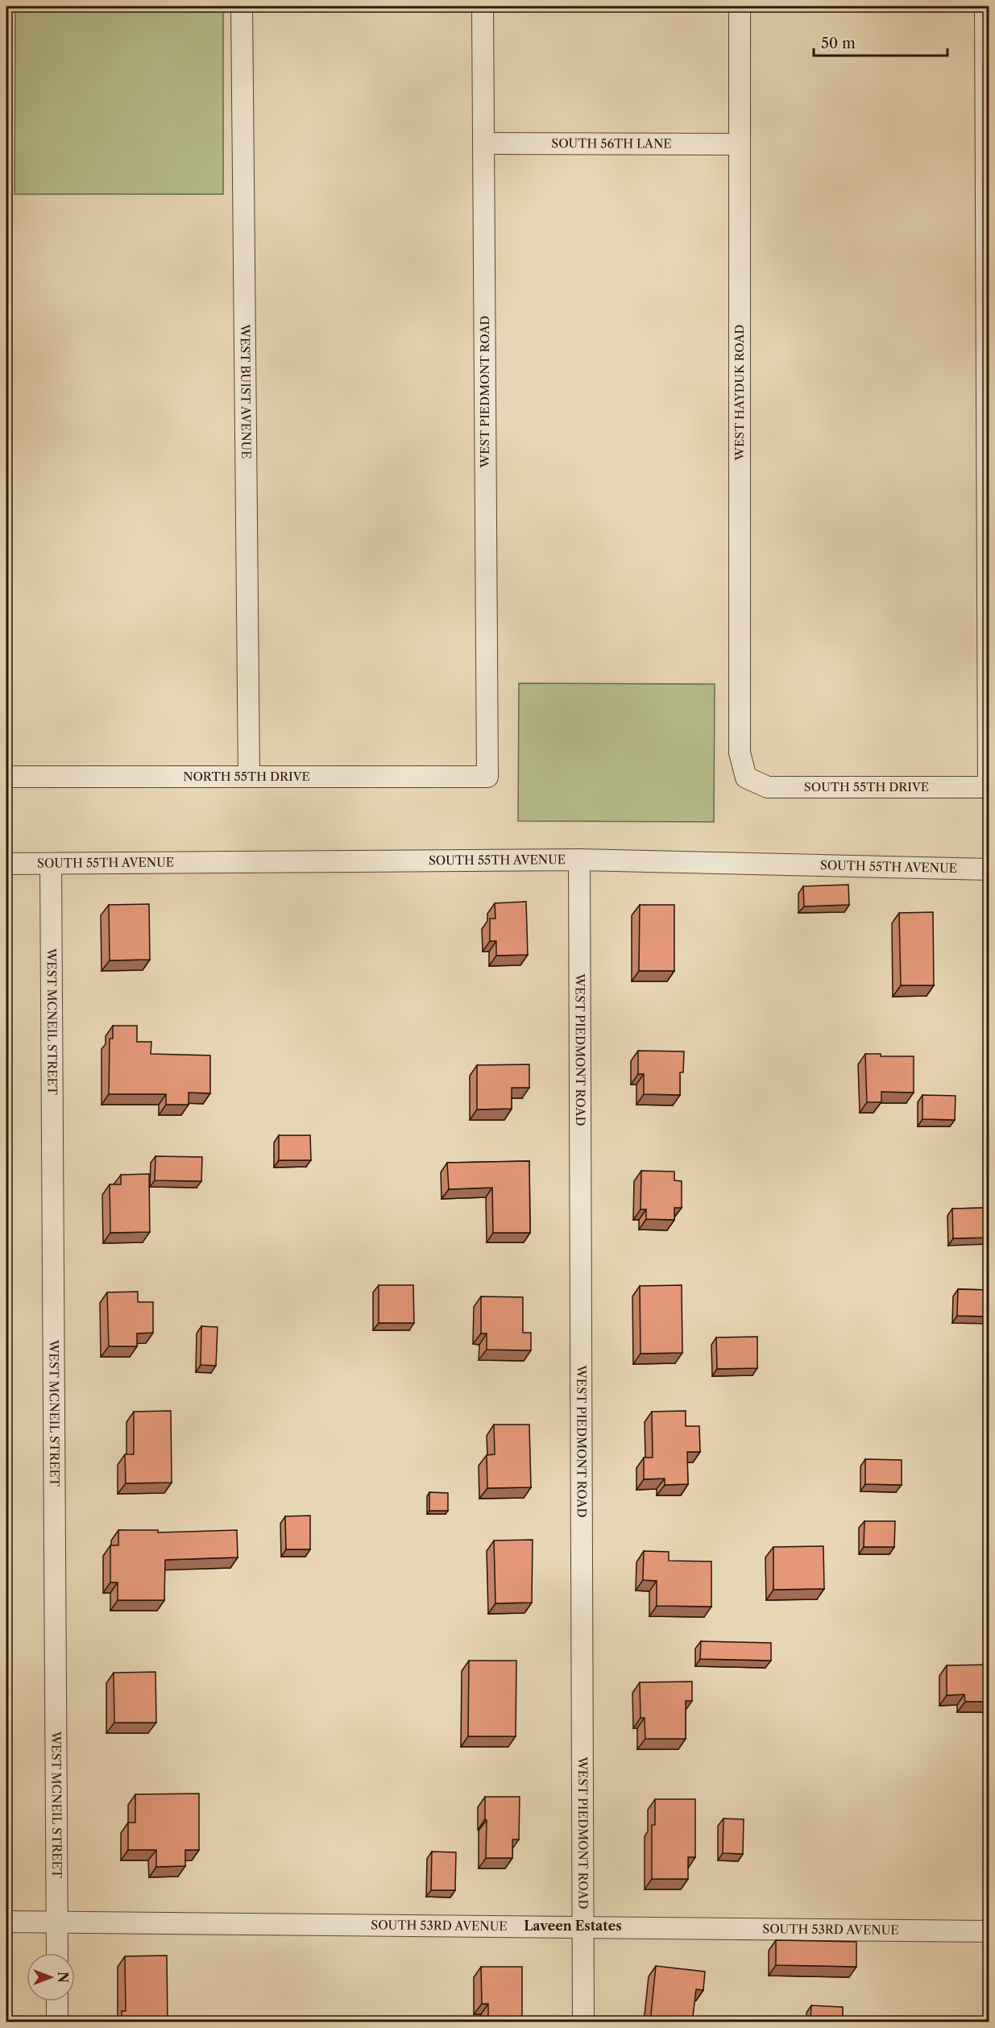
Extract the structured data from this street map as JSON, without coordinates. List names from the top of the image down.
{
  "streets": {
    "street": [
      "SOUTH 56TH LANE",
      "WEST BUIST AVENUE",
      "WEST PIEDMONT ROAD",
      "WEST HAYDUK ROAD",
      "NORTH 55TH DRIVE",
      "SOUTH 55TH DRIVE",
      "SOUTH 55TH AVENUE",
      "WEST MCNEIL STREET",
      "SOUTH 53RD AVENUE"
    ]
  },
  "crossings": [
    ["SOUTH 56TH LANE", "WEST PIEDMONT ROAD"],
    ["SOUTH 56TH LANE", "WEST HAYDUK ROAD"],
    ["WEST BUIST AVENUE", "NORTH 55TH DRIVE"],
    ["WEST PIEDMONT ROAD", "NORTH 55TH DRIVE"],
    ["WEST PIEDMONT ROAD", "SOUTH 55TH AVENUE"],
    ["WEST PIEDMONT ROAD", "SOUTH 53RD AVENUE"],
    ["WEST HAYDUK ROAD", "SOUTH 55TH DRIVE"],
    ["SOUTH 55TH AVENUE", "WEST MCNEIL STREET"],
    ["WEST MCNEIL STREET", "SOUTH 53RD AVENUE"]
  ],
  "districts": ["Laveen Estates"],
  "scale_bar": "50 m",
  "north": "right"
}
